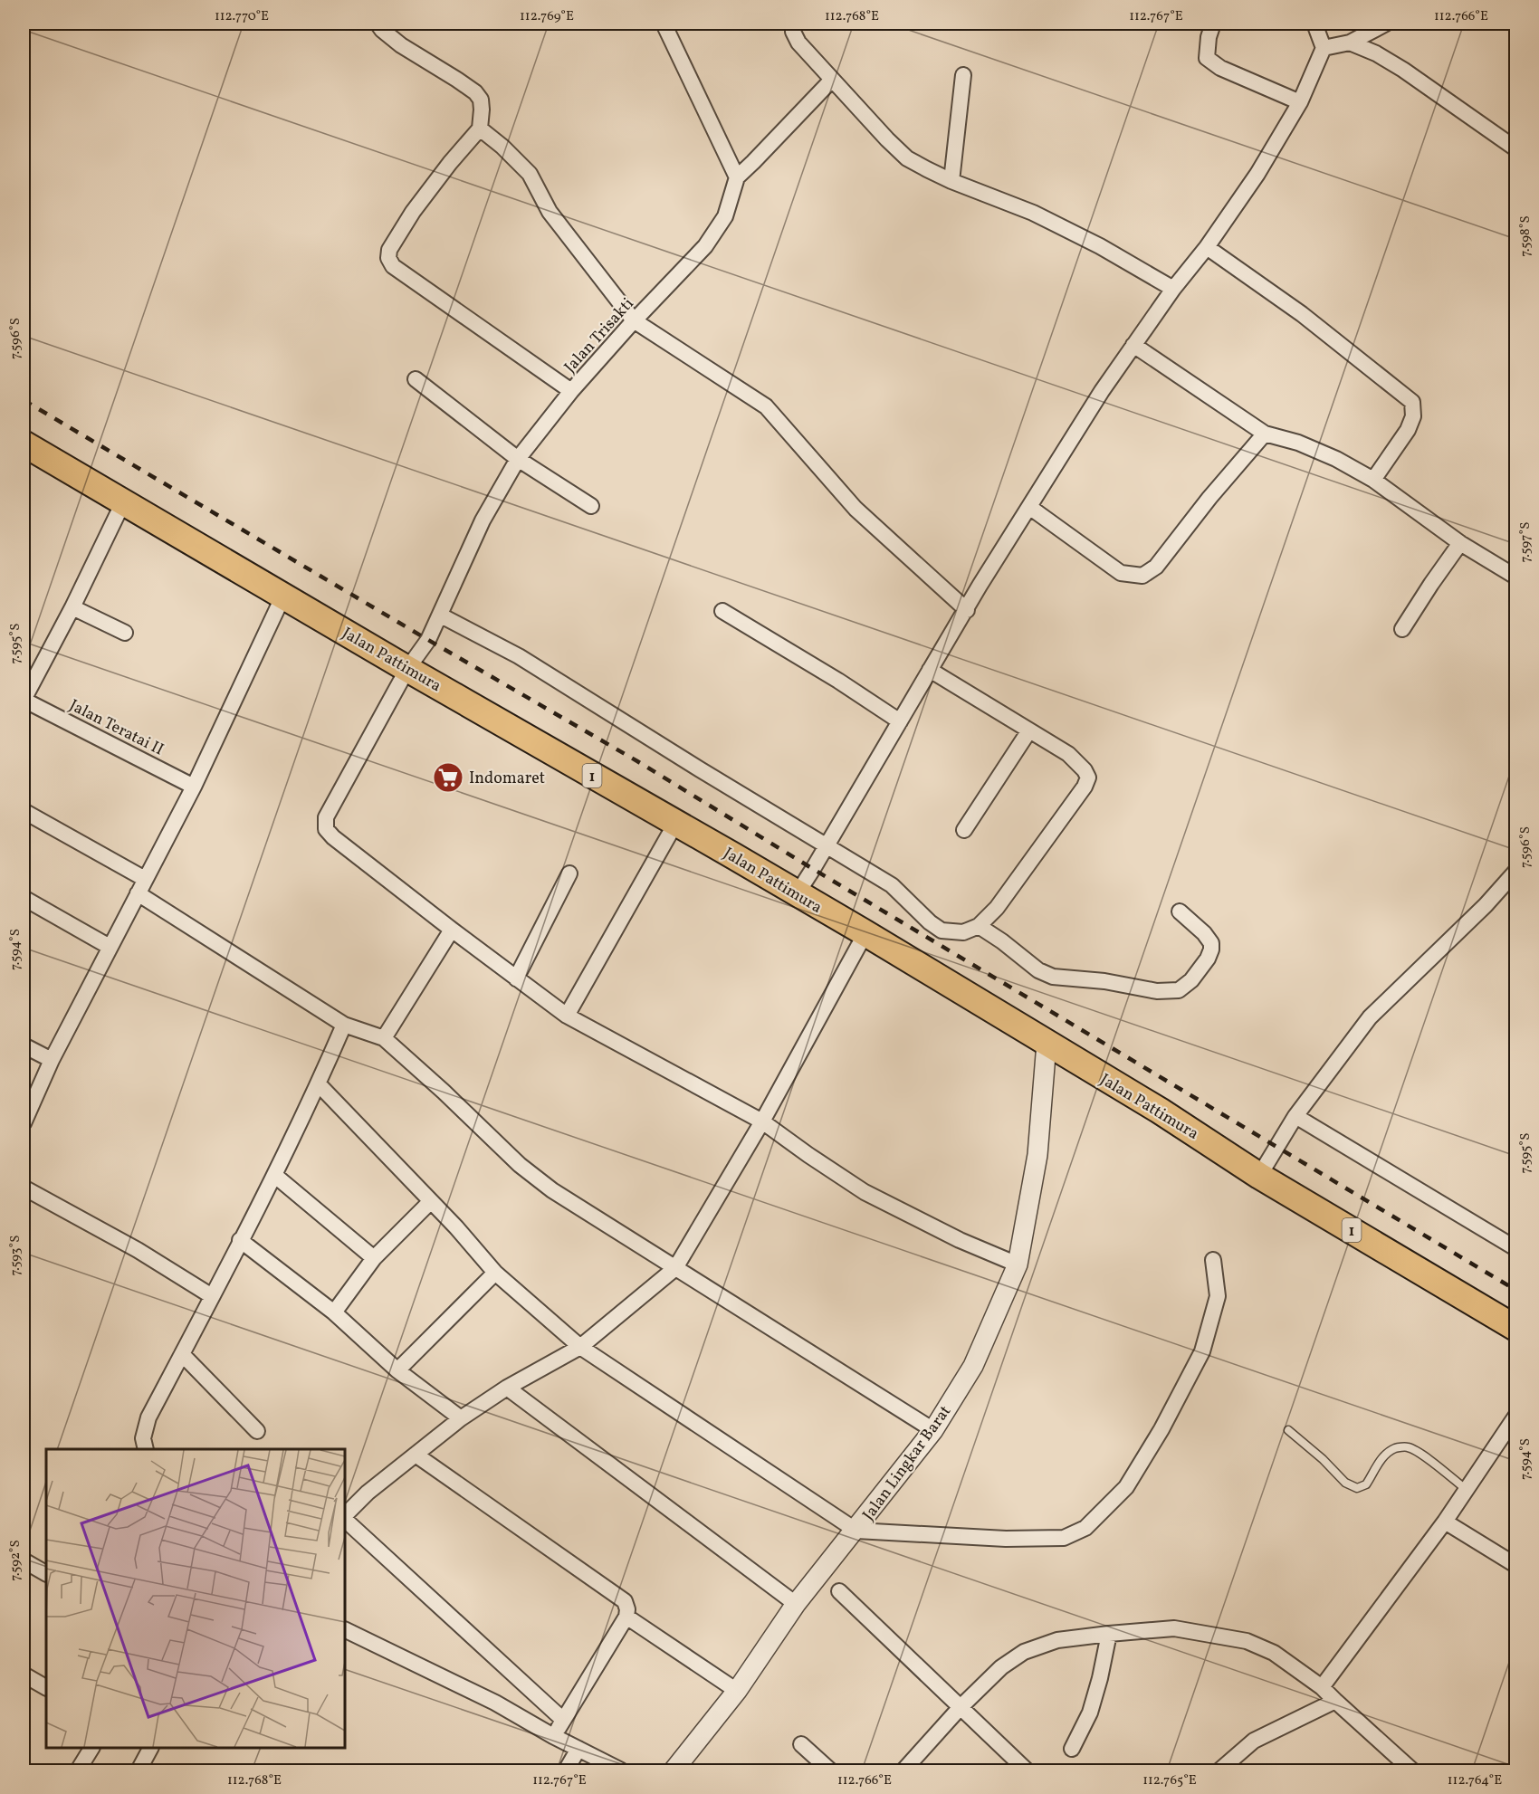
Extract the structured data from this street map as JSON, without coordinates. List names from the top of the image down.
{
  "streets": {
    "highway": ["Jalan Pattimura", "1"],
    "street": ["Jalan Trisakti", "Jalan Teratai II", "Jalan Lingkar Barat"]
  },
  "crossings": [
    ["Jalan Trisakti", "Jalan Pattimura"],
    ["Jalan Pattimura", "Jalan Lingkar Barat"]
  ],
  "places": {
    "supermarket": ["Indomaret"]
  },
  "coordinates": [
    "112.770°E",
    "112.769°E",
    "112.768°E",
    "112.767°E",
    "112.766°E",
    "7.598°S",
    "7.596°S",
    "7.597°S",
    "7.595°S",
    "7.594°S",
    "7.593°S",
    "7.592°S",
    "112.765°E",
    "112.764°E"
  ]
}
